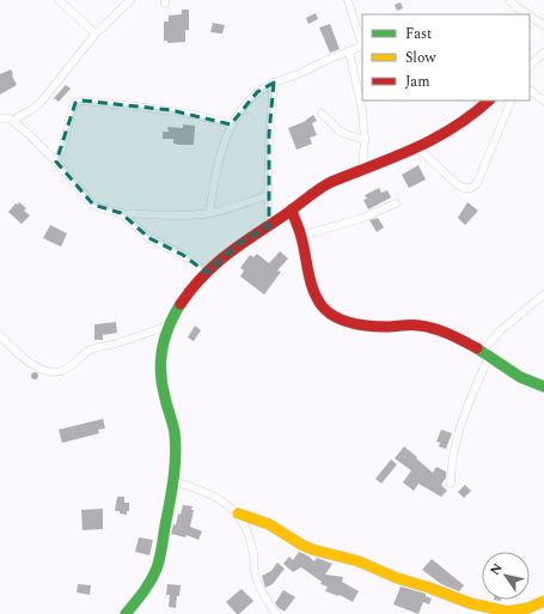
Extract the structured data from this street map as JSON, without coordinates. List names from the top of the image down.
{
  "legend": ["Fast", "Slow", "Jam"],
  "north": "top left"
}
